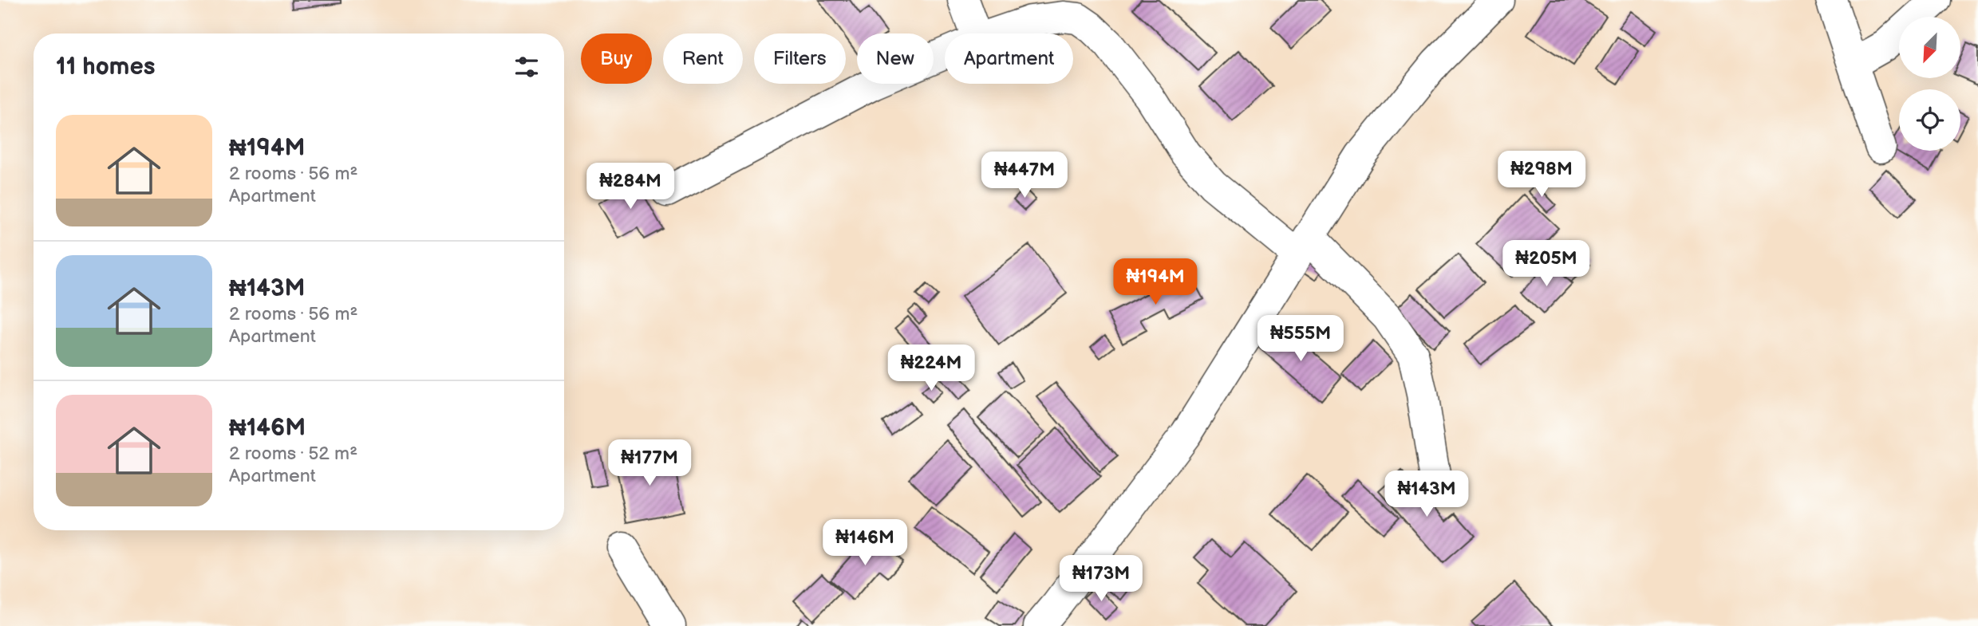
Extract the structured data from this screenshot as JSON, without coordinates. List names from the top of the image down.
{
  "north": "bottom left",
  "page": {
    "chip": [
      "Buy",
      "Rent",
      "Filters",
      "New",
      "Apartment"
    ],
    "heading": "11 homes",
    "list": [
      {
        "name": "₦194M",
        "note": "2 rooms · 56 m² · Apartment"
      },
      {
        "name": "₦143M",
        "note": "2 rooms · 56 m² · Apartment"
      },
      {
        "name": "₦146M",
        "note": "2 rooms · 52 m² · Apartment"
      }
    ],
    "price": [
      "₦298M",
      "₦447M",
      "₦284M",
      "₦205M",
      "₦194M",
      "₦555M",
      "₦224M",
      "₦177M",
      "₦143M",
      "₦146M",
      "₦173M"
    ]
  }
}
